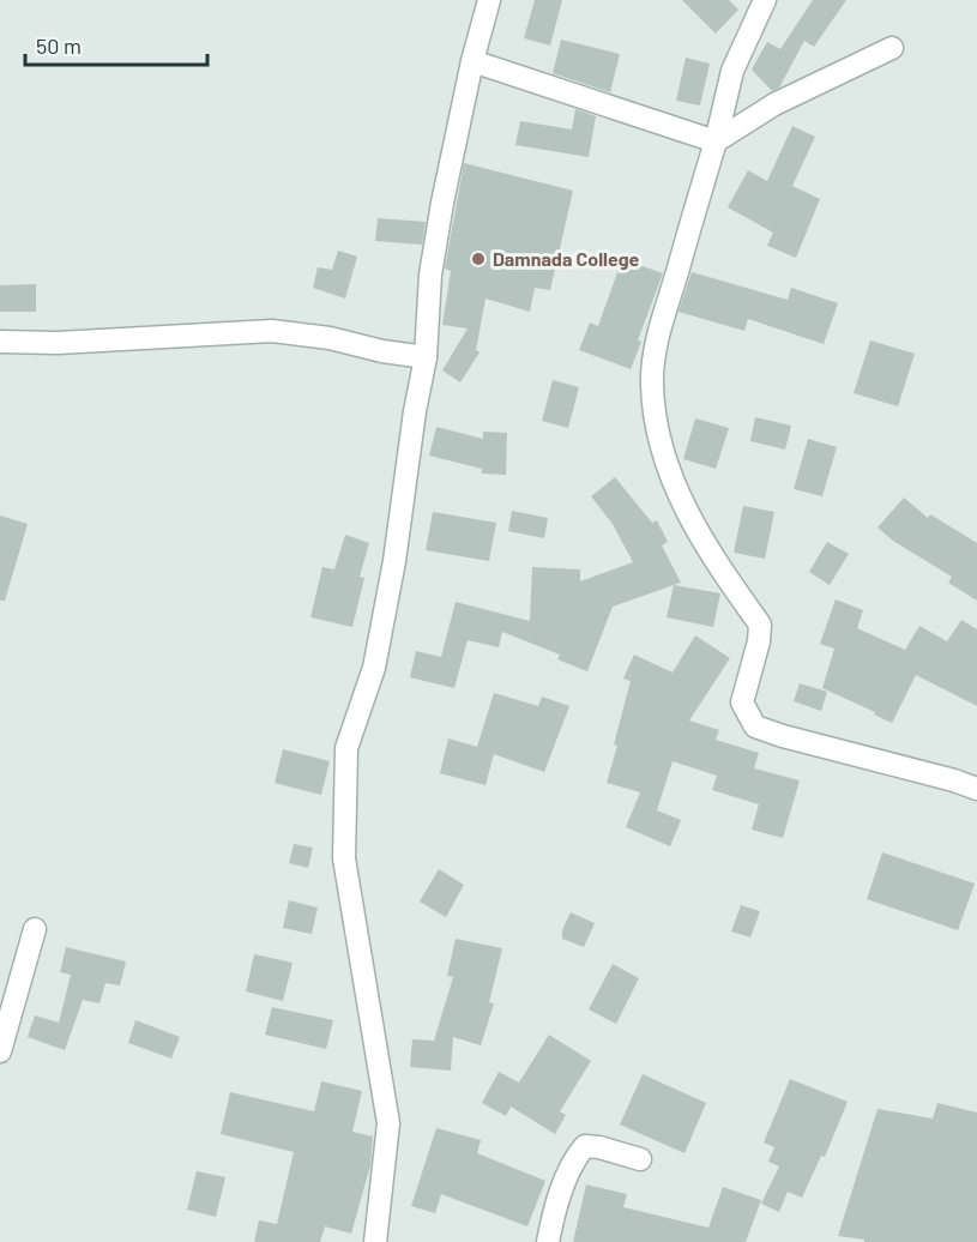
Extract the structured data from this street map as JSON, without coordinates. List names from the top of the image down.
{
  "places": ["Damnada College"],
  "scale_bar": "50 m"
}
